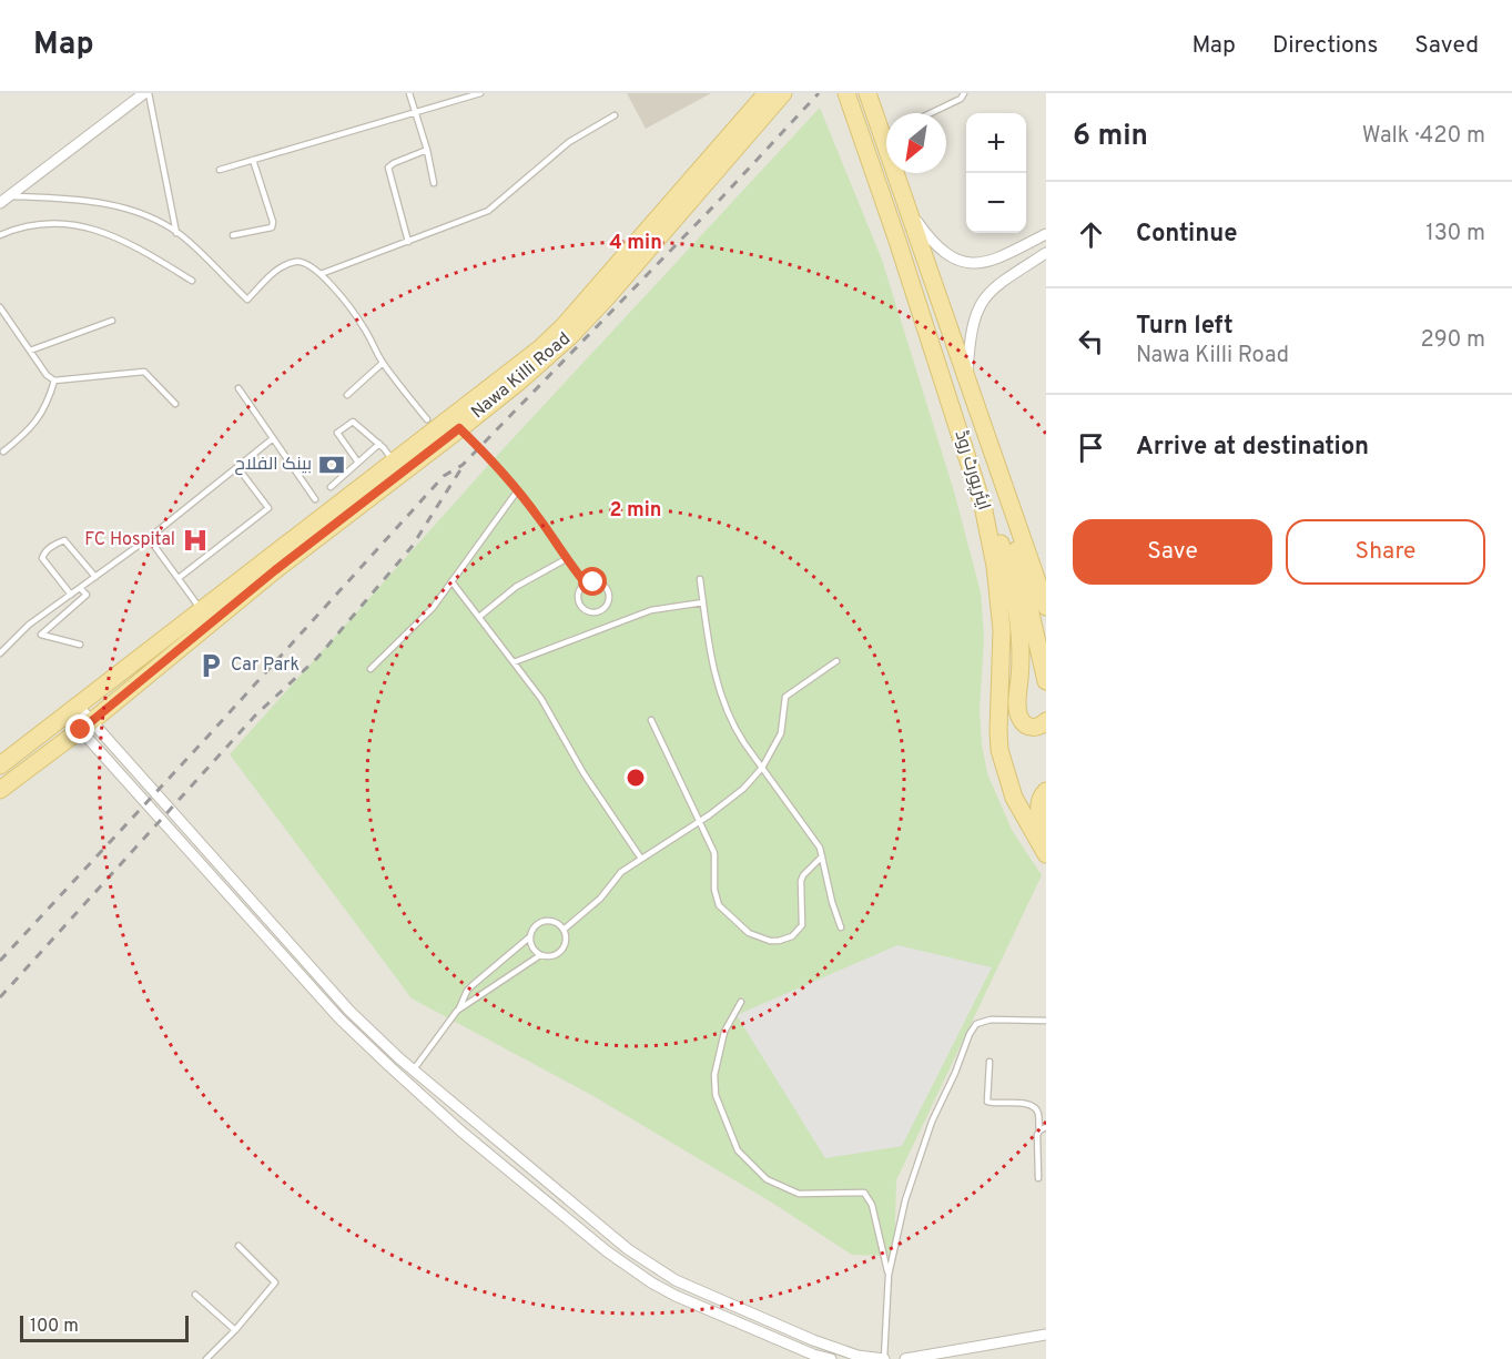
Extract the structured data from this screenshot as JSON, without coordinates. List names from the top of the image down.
{
  "streets": {
    "main road": ["Nawa Killi Road", "ایئرپورٹ روڈ"]
  },
  "places": {
    "bank": ["بینک الفلاح"],
    "hospital": ["FC Hospital"],
    "parking": ["Car Park"]
  },
  "scale_bar": "100 m",
  "north": "bottom left",
  "page": {
    "header": "Map",
    "nav": ["Map", "Directions", "Saved"],
    "heading": ["6 min", "Walk · 420 m"],
    "map_buttons": ["+", "−"],
    "list": [
      ["Continue", "130 m"],
      ["Turn left", "Nawa Killi Road", "290 m"],
      "Arrive at destination"
    ],
    "buttons": ["Save", "Share"],
    "scale": "100 m"
  },
  "rings": ["4 min", "2 min"]
}
